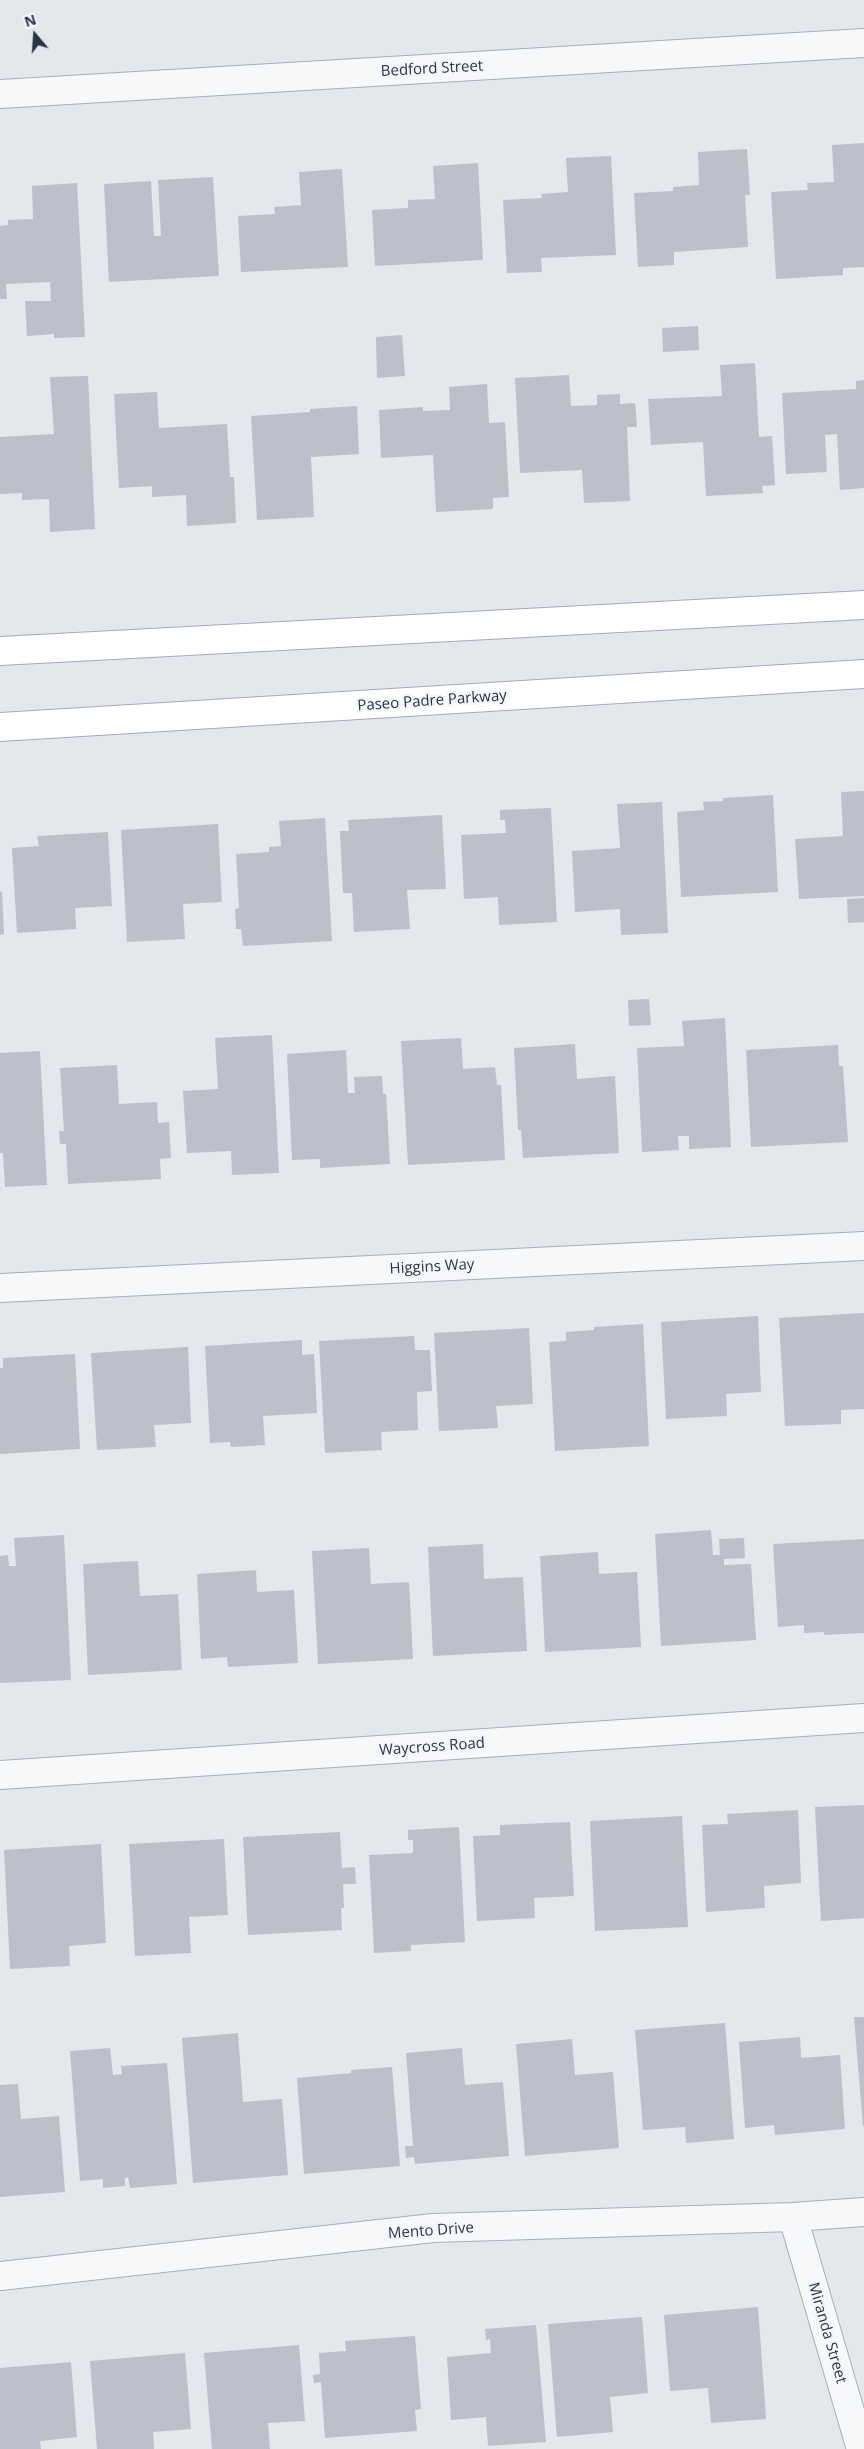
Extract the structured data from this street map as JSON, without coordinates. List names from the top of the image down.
{
  "streets": {
    "main road": ["Paseo Padre Parkway"],
    "street": [
      "Bedford Street",
      "Higgins Way",
      "Waycross Road",
      "Mento Drive",
      "Miranda Street"
    ]
  },
  "crossings": [
    ["Mento Drive", "Miranda Street"]
  ],
  "north": "top"
}
